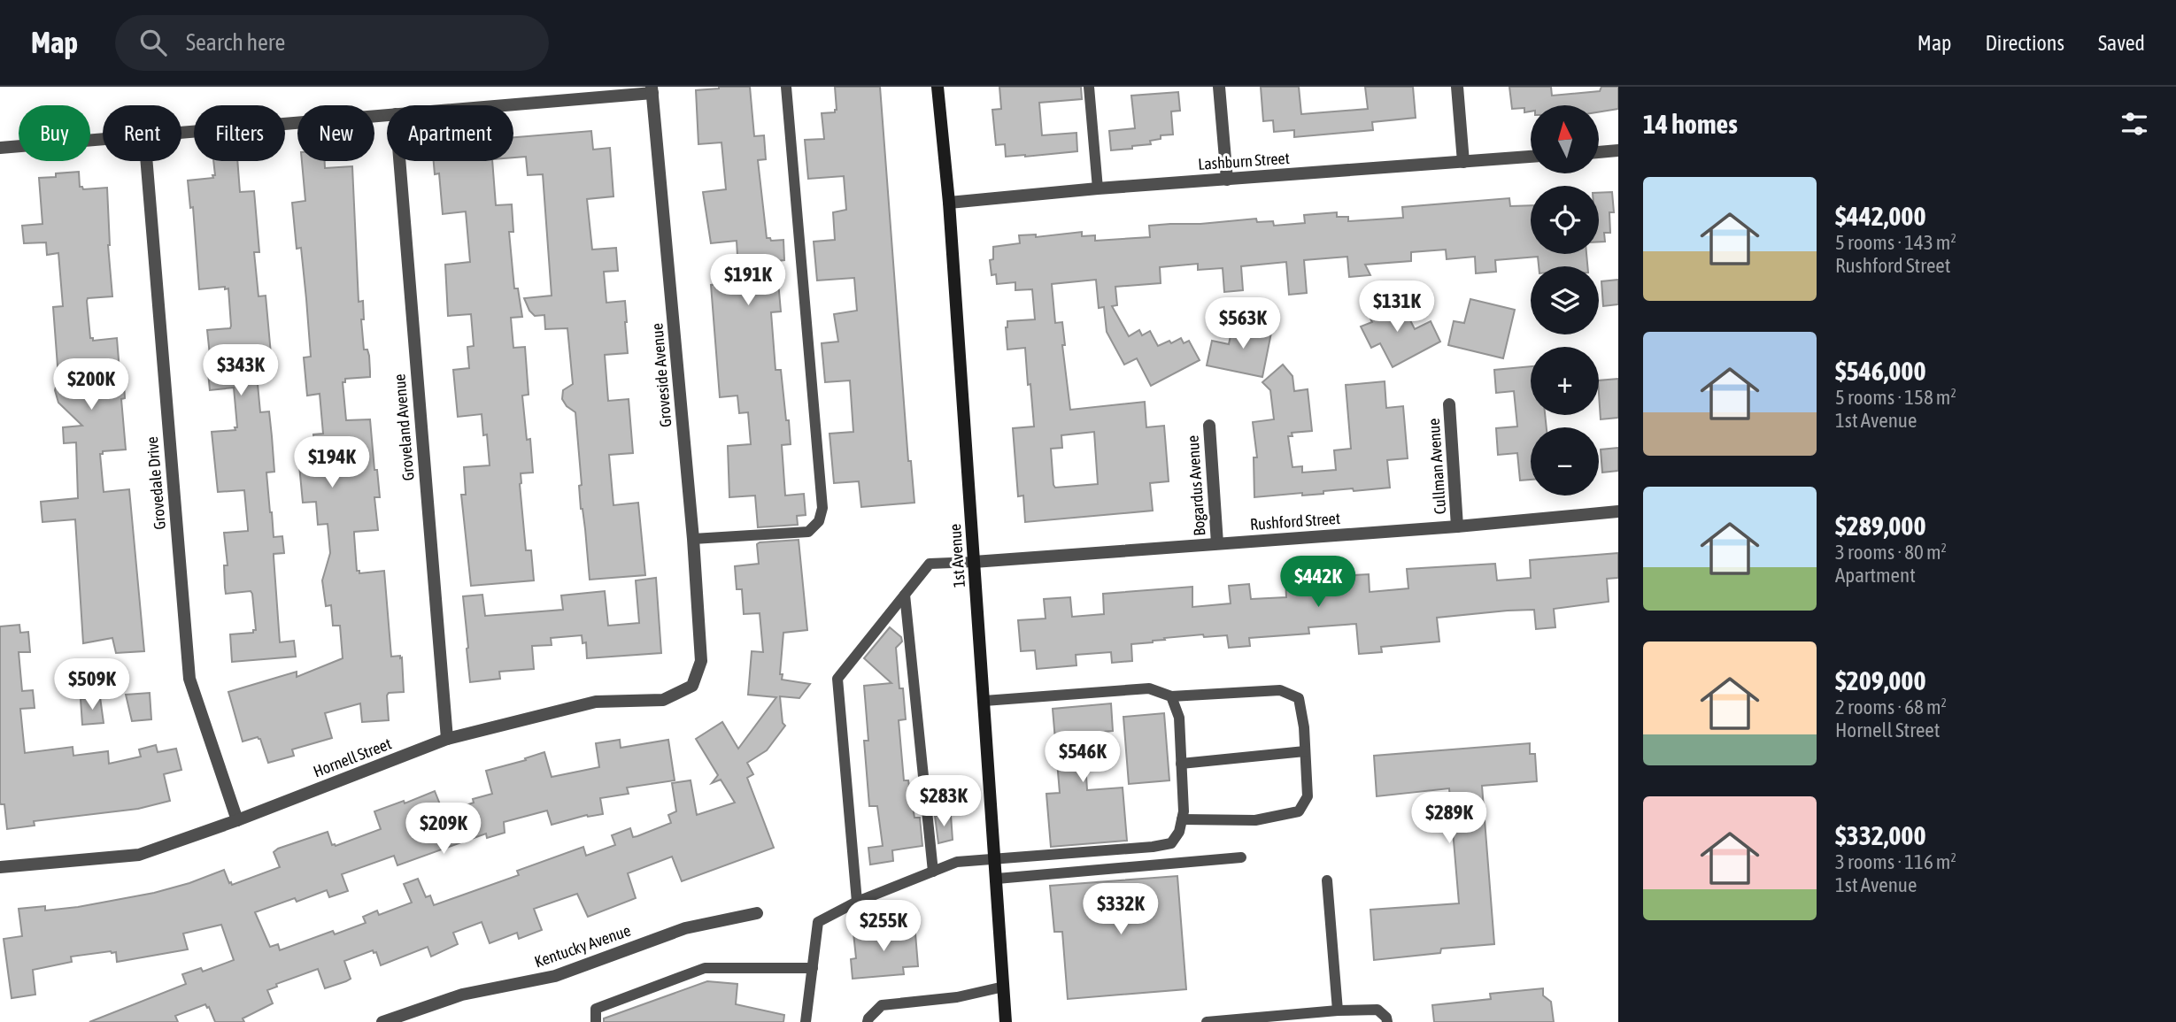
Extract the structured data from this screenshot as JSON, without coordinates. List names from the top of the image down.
{
  "streets": {
    "main road": ["1st Avenue"],
    "street": [
      "Lashburn Street",
      "Groveside Avenue",
      "Groveland Avenue",
      "Cullman Avenue",
      "Grovedale Drive",
      "Bogardus Avenue",
      "Rushford Street",
      "Hornell Street",
      "Kentucky Avenue"
    ]
  },
  "crossings": [
    ["Lashburn Street", "1st Avenue"],
    ["Groveside Avenue", "Hornell Street"],
    ["Groveland Avenue", "Hornell Street"],
    ["Cullman Avenue", "Rushford Street"],
    ["Grovedale Drive", "Hornell Street"],
    ["Bogardus Avenue", "Rushford Street"],
    ["Rushford Street", "1st Avenue"]
  ],
  "north": "top",
  "page": {
    "header": "Map",
    "search": "Search here",
    "nav": ["Map", "Directions", "Saved"],
    "heading": "14 homes",
    "map_buttons": ["+", "−"],
    "chip": [
      "Buy",
      "Rent",
      "Filters",
      "New",
      "Apartment"
    ],
    "list": [
      {
        "name": "$442,000",
        "note": "5 rooms · 143 m² · Rushford Street"
      },
      {
        "name": "$546,000",
        "note": "5 rooms · 158 m² · 1st Avenue"
      },
      {
        "name": "$289,000",
        "note": "3 rooms · 80 m² · Apartment"
      },
      {
        "name": "$209,000",
        "note": "2 rooms · 68 m² · Hornell Street"
      },
      {
        "name": "$332,000",
        "note": "3 rooms · 116 m² · 1st Avenue"
      }
    ],
    "price": [
      "$191K",
      "$131K",
      "$563K",
      "$343K",
      "$200K",
      "$194K",
      "$442K",
      "$509K",
      "$546K",
      "$283K",
      "$289K",
      "$209K",
      "$332K",
      "$255K"
    ]
  }
}
